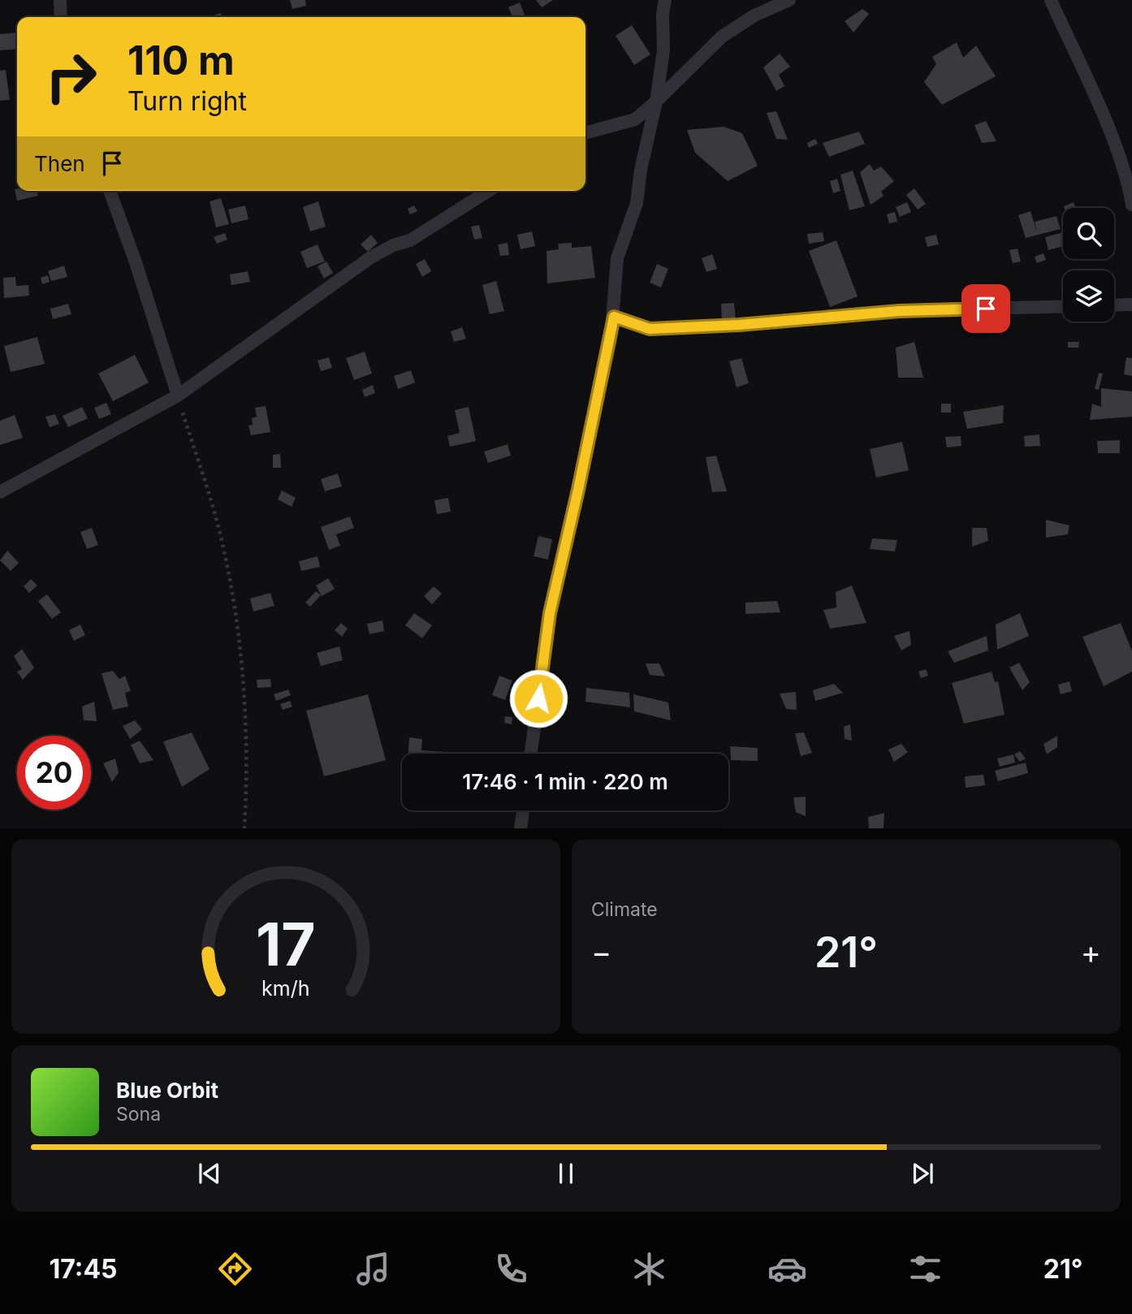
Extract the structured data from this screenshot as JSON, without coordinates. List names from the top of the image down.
{
  "page": {
    "turn": ["110 m", "Turn right"],
    "then": "Then",
    "limit": "20",
    "trip": "17:46 · 1 min · 220 m",
    "tile": "Climate",
    "heat": ["−", "21°", "+"],
    "song": ["Blue Orbit", "Sona"],
    "tabs": ["17:45", "21°"],
    "gauge": ["17", "km/h"]
  }
}
